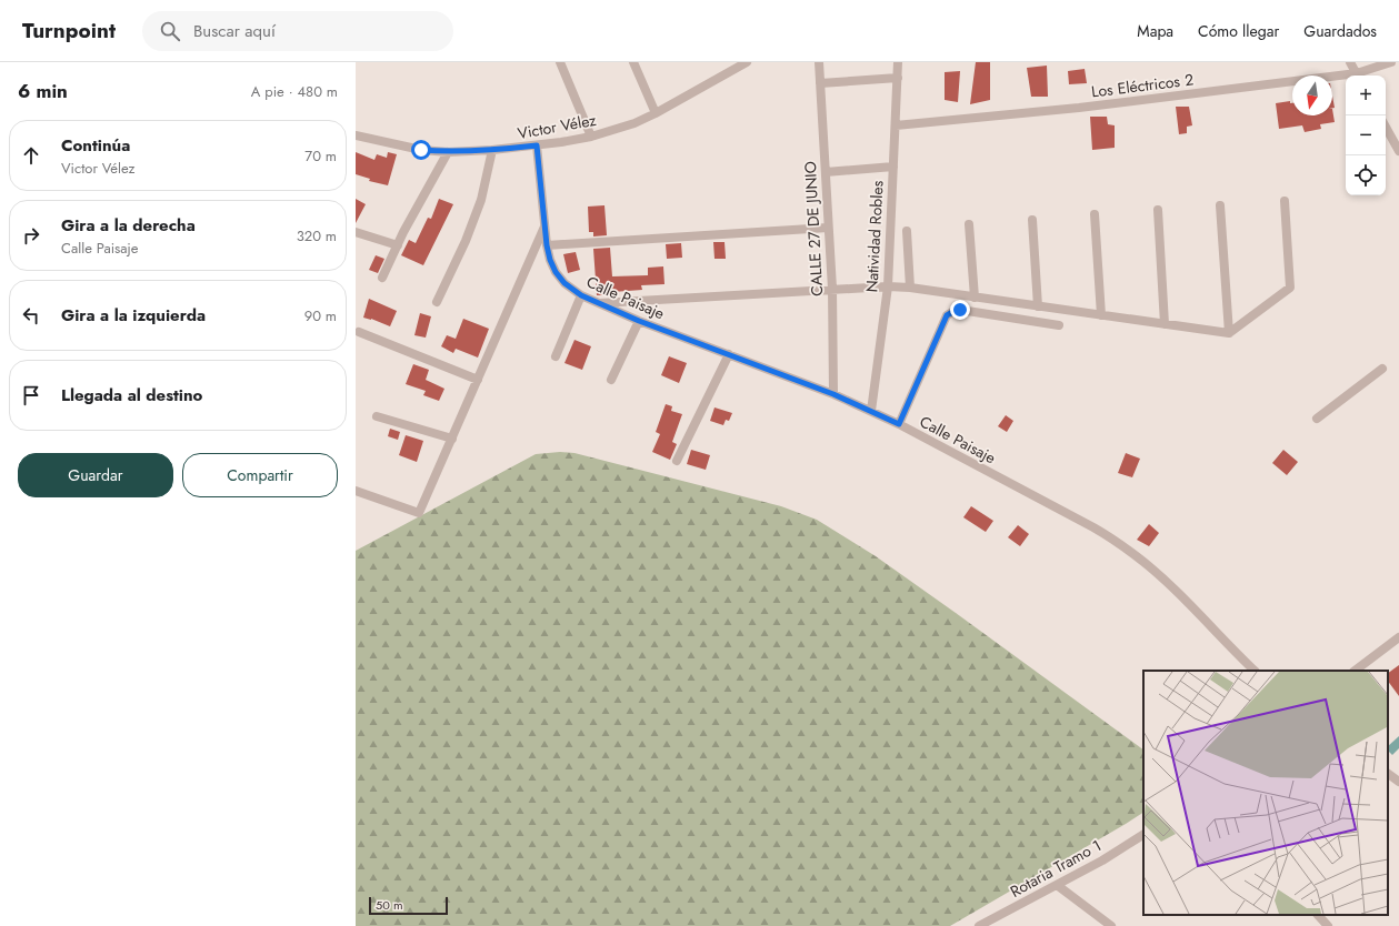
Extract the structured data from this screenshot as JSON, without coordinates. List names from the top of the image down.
{
  "streets": {
    "street": [
      "Los Eléctricos 2",
      "Victor Vélez",
      "CALLE 27 DE JUNIO",
      "Natividad Robles",
      "Calle Paisaje",
      "Rotaria Tramo 1"
    ]
  },
  "crossings": [
    ["Los Eléctricos 2", "Natividad Robles"],
    ["Victor Vélez", "Calle Paisaje"],
    ["CALLE 27 DE JUNIO", "Calle Paisaje"],
    ["Natividad Robles", "Calle Paisaje"]
  ],
  "scale_bar": "50 m",
  "north": "bottom",
  "page": {
    "header": "Turnpoint",
    "search": "Buscar aquí",
    "nav": ["Mapa", "Cómo llegar", "Guardados"],
    "heading": ["6 min", "A pie · 480 m"],
    "map_buttons": ["+", "−"],
    "list": [
      ["Continúa", "Victor Vélez", "70 m"],
      ["Gira a la derecha", "Calle Paisaje", "320 m"],
      ["Gira a la izquierda", "90 m"],
      "Llegada al destino"
    ],
    "buttons": ["Guardar", "Compartir"],
    "scale": "50 m"
  }
}
